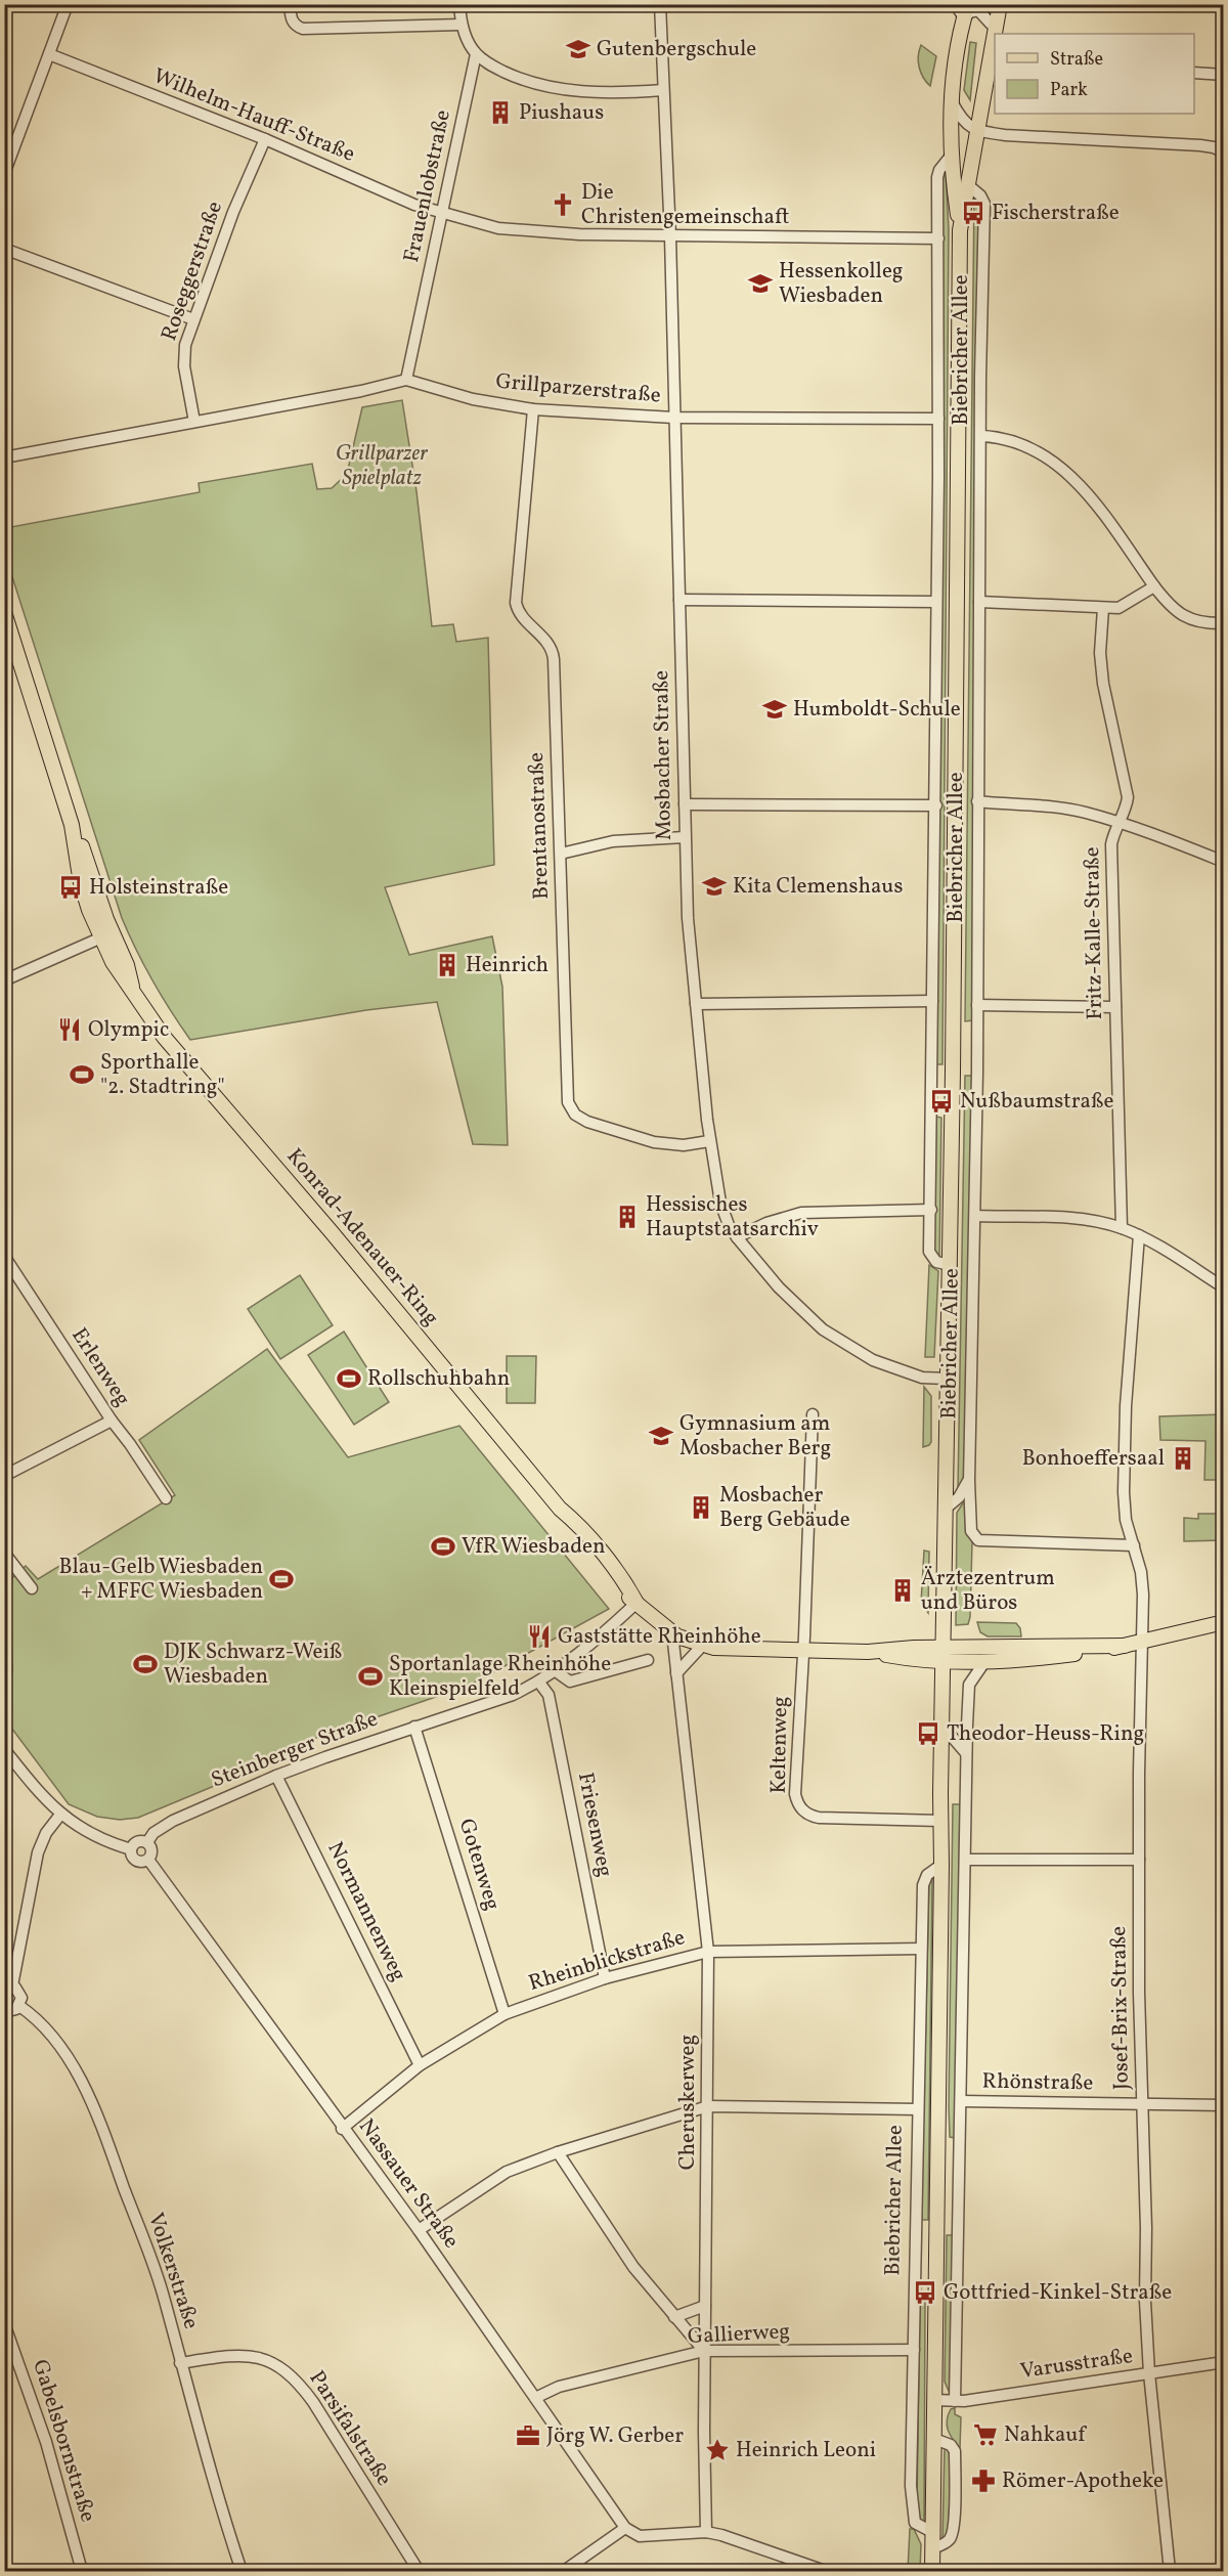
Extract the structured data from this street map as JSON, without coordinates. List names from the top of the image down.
{
  "streets": {
    "main road": ["Biebricher Allee", "Konrad-Adenauer-Ring"],
    "street": [
      "Wilhelm-Hauff-Straße",
      "Frauenlobstraße",
      "Roseggerstraße",
      "Grillparzerstraße",
      "Mosbacher Straße",
      "Brentanostraße",
      "Fritz-Kalle-Straße",
      "Erlenweg",
      "Keltenweg",
      "Steinberger Straße",
      "Friesenweg",
      "Gotenweg",
      "Normannenweg",
      "Rheinblickstraße",
      "Josef-Brix-Straße",
      "Rhönstraße",
      "Cheruskerweg",
      "Nassauer Straße",
      "Volkerstraße",
      "Gallierweg",
      "Varusstraße",
      "Parsifalstraße",
      "Gabelsbornstraße"
    ]
  },
  "crossings": [
    ["Wilhelm-Hauff-Straße", "Frauenlobstraße"],
    ["Wilhelm-Hauff-Straße", "Roseggerstraße"],
    ["Wilhelm-Hauff-Straße", "Biebricher Allee"],
    ["Wilhelm-Hauff-Straße", "Mosbacher Straße"],
    ["Frauenlobstraße", "Grillparzerstraße"],
    ["Biebricher Allee", "Grillparzerstraße"],
    ["Biebricher Allee", "Mosbacher Straße"],
    ["Biebricher Allee", "Konrad-Adenauer-Ring"],
    ["Biebricher Allee", "Keltenweg"],
    ["Biebricher Allee", "Rheinblickstraße"],
    ["Biebricher Allee", "Gallierweg"],
    ["Biebricher Allee", "Varusstraße"],
    ["Grillparzerstraße", "Mosbacher Straße"],
    ["Grillparzerstraße", "Brentanostraße"],
    ["Mosbacher Straße", "Brentanostraße"],
    ["Konrad-Adenauer-Ring", "Keltenweg"],
    ["Konrad-Adenauer-Ring", "Steinberger Straße"],
    ["Konrad-Adenauer-Ring", "Cheruskerweg"],
    ["Steinberger Straße", "Friesenweg"],
    ["Steinberger Straße", "Gotenweg"],
    ["Steinberger Straße", "Normannenweg"],
    ["Friesenweg", "Rheinblickstraße"],
    ["Gotenweg", "Rheinblickstraße"],
    ["Normannenweg", "Rheinblickstraße"],
    ["Rheinblickstraße", "Cheruskerweg"],
    ["Rheinblickstraße", "Nassauer Straße"],
    ["Josef-Brix-Straße", "Rhönstraße"],
    ["Josef-Brix-Straße", "Varusstraße"],
    ["Cheruskerweg", "Gallierweg"],
    ["Nassauer Straße", "Gallierweg"],
    ["Volkerstraße", "Parsifalstraße"]
  ],
  "parks": ["Grillparzer Spielplatz"],
  "places": {
    "school or university": [
      "Gutenbergschule",
      "Hessenkolleg Wiesbaden",
      "Humboldt-Schule",
      "Kita Clemenshaus",
      "Gymnasium am Mosbacher Berg"
    ],
    "building": [
      "Piushaus",
      "Heinrich",
      "Hessisches Hauptstaatsarchiv",
      "Bonhoeffersaal",
      "Mosbacher Berg Gebäude",
      "Ärztezentrum und Büros"
    ],
    "church": ["Die Christengemeinschaft"],
    "bus stop": [
      "Fischerstraße",
      "Holsteinstraße",
      "Nußbaumstraße",
      "Theodor-Heuss-Ring",
      "Gottfried-Kinkel-Straße"
    ],
    "restaurant": ["Olympic", "Gaststätte Rheinhöhe"],
    "sports": [
      "Sporthalle \"2. Stadtring\"",
      "Rollschuhbahn",
      "VfR Wiesbaden",
      "Blau-Gelb Wiesbaden + MFFC Wiesbaden",
      "DJK Schwarz-Weiß Wiesbaden",
      "Sportanlage Rheinhöhe Kleinspielfeld"
    ],
    "supermarket": ["Nahkauf"],
    "office": ["Jörg W. Gerber"],
    "place": ["Heinrich Leoni"],
    "pharmacy": ["Römer-Apotheke"]
  },
  "legend": ["Straße", "Park"]
}
